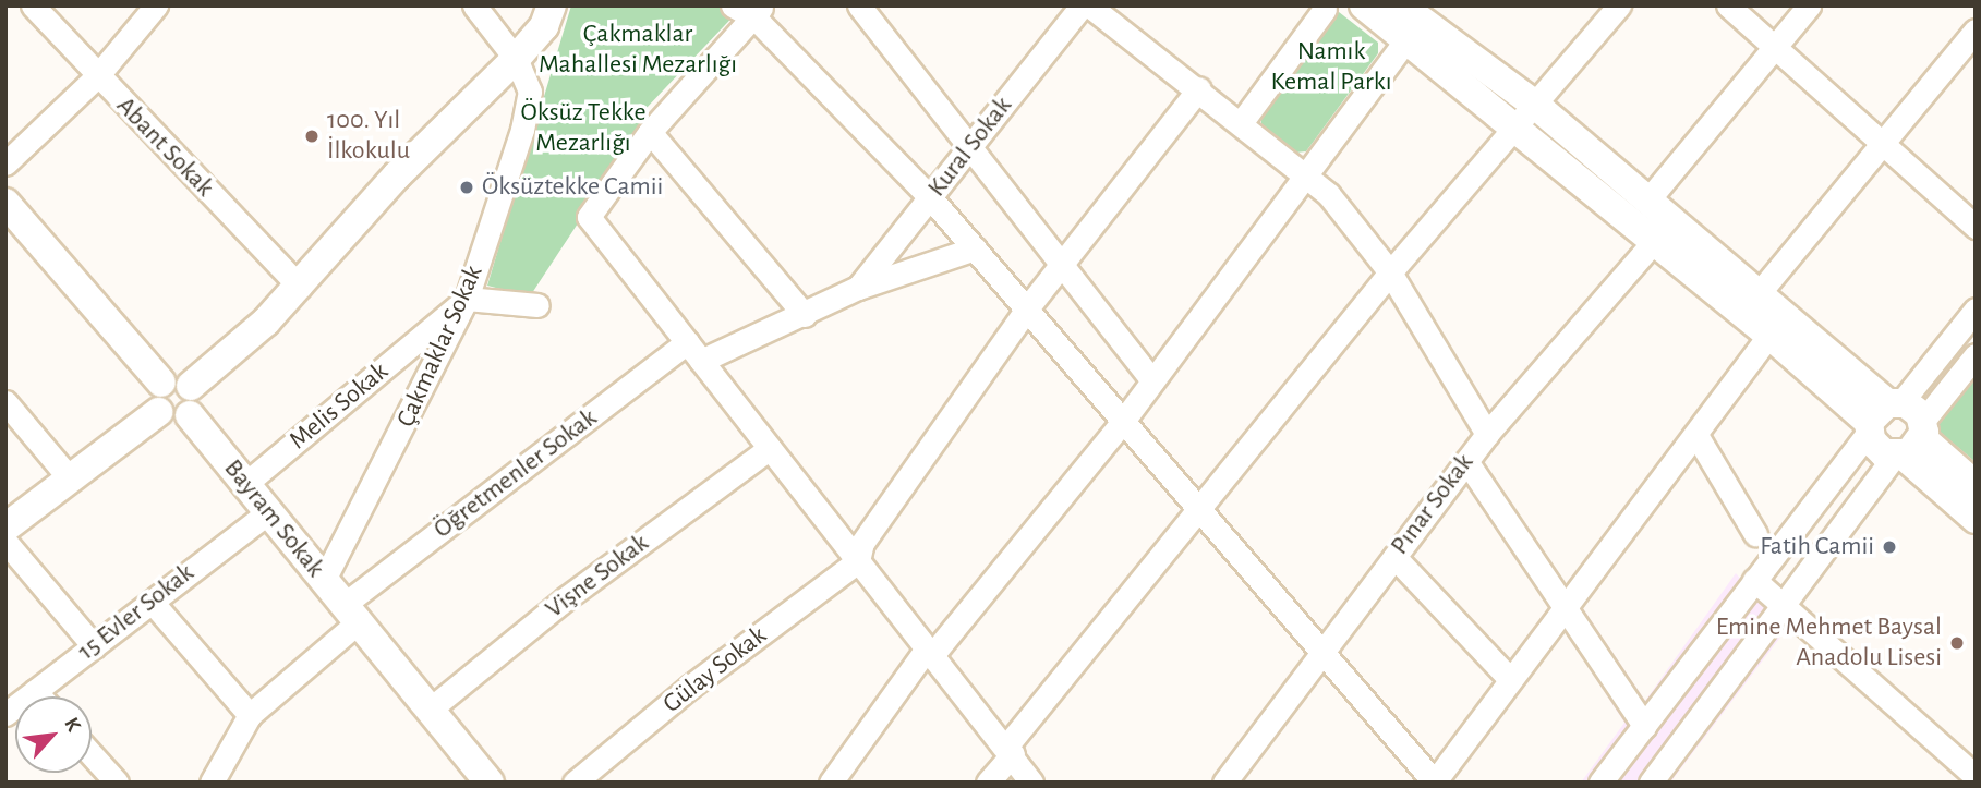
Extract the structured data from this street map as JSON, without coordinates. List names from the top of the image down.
{
  "streets": {
    "main road": ["Bayram Sokak"],
    "street": [
      "Abant Sokak",
      "Kural Sokak",
      "Çakmaklar Sokak",
      "Melis Sokak",
      "Öğretmenler Sokak",
      "Pınar Sokak",
      "Vişne Sokak",
      "15 Evler Sokak",
      "Gülay Sokak"
    ]
  },
  "crossings": [
    ["Çakmaklar Sokak", "Melis Sokak"],
    ["Çakmaklar Sokak", "Bayram Sokak"],
    ["Melis Sokak", "Bayram Sokak"],
    ["Öğretmenler Sokak", "Bayram Sokak"],
    ["Bayram Sokak", "Vişne Sokak"],
    ["Bayram Sokak", "15 Evler Sokak"]
  ],
  "parks": ["Çakmaklar Mahallesi Mezarlığı", "Namık Kemal Parkı", "Öksüz Tekke Mezarlığı"],
  "places": [
    "100. Yıl İlkokulu",
    "Öksüztekke Camii",
    "Fatih Camii",
    "Emine Mehmet Baysal Anadolu Lisesi"
  ],
  "north": "top right"
}
